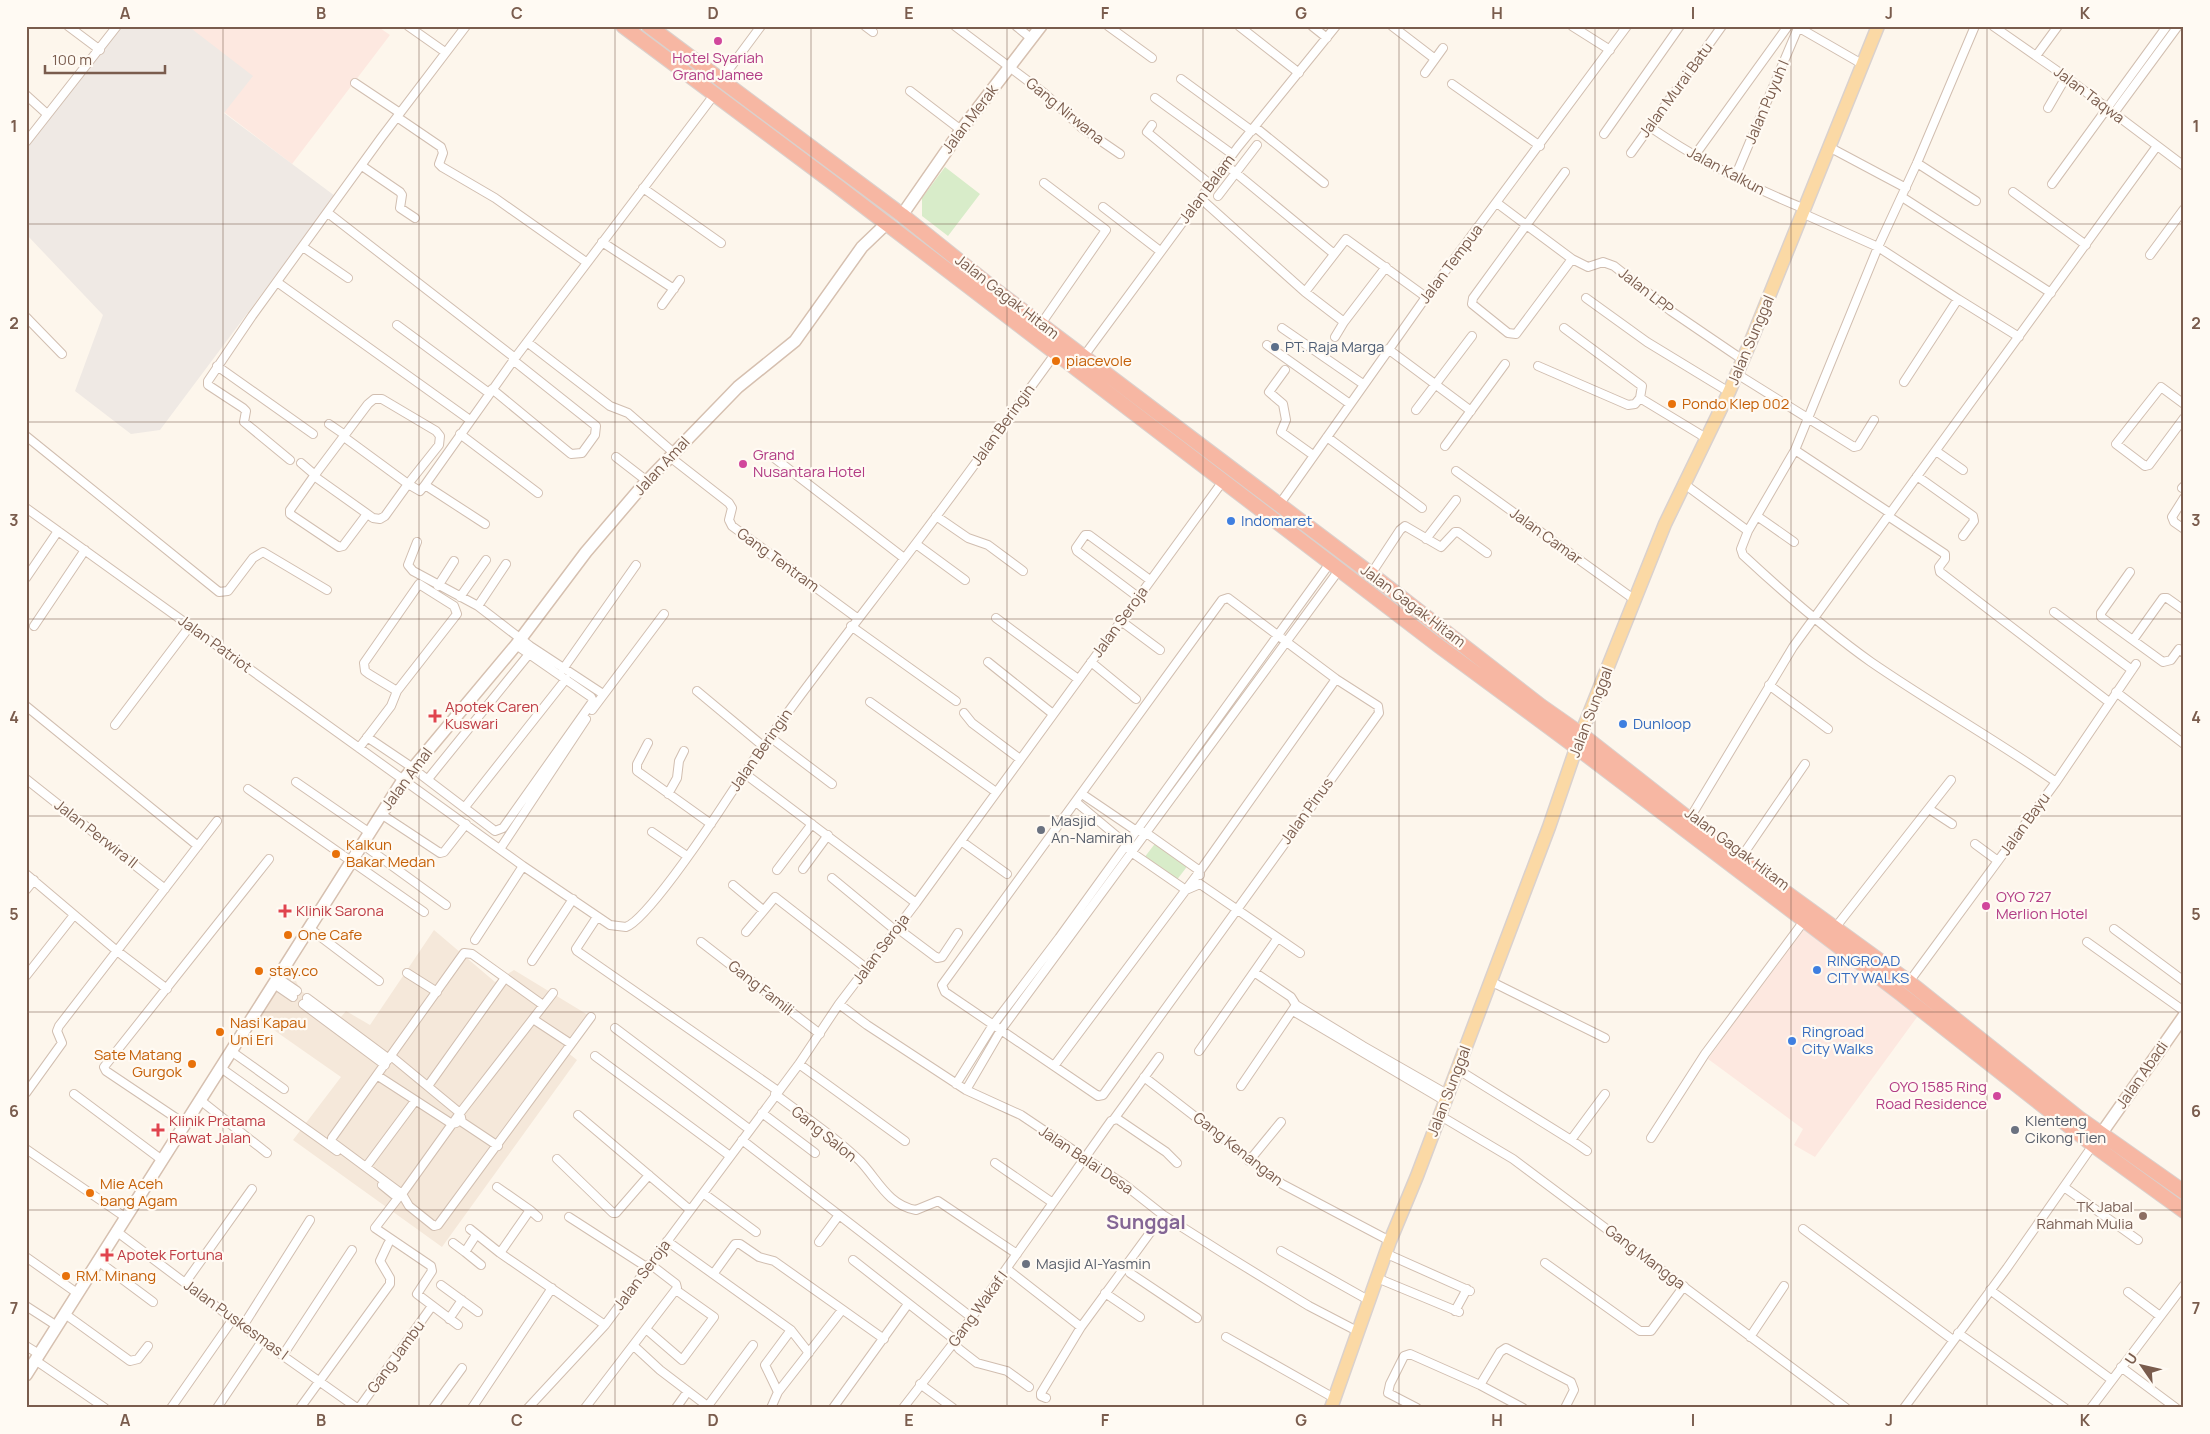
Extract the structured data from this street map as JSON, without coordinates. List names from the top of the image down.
{
  "streets": {
    "highway": ["Jalan Gagak Hitam"],
    "main road": ["Jalan Sunggal"],
    "street": [
      "Jalan Murai Batu",
      "Jalan Taqwa",
      "Jalan Puyuh I",
      "Gang Nirwana",
      "Jalan Merak",
      "Jalan Kalkun",
      "Jalan Balam",
      "Jalan Tempua",
      "Jalan LPP",
      "Jalan Beringin",
      "Jalan Amal",
      "Jalan Camar",
      "Gang Tentram",
      "Jalan Seroja",
      "Jalan Patriot",
      "Jalan Pinus",
      "Jalan Bayu",
      "Jalan Perwira II",
      "Gang Famili",
      "Jalan Abadi",
      "Gang Salon",
      "Gang Kenangan",
      "Jalan Balai Desa",
      "Gang Mangga",
      "Gang Wakaf I",
      "Jalan Puskesmas I",
      "Gang Jambu"
    ]
  },
  "crossings": [
    ["Jalan Murai Batu", "Jalan Kalkun"],
    ["Jalan Puyuh I", "Jalan Kalkun"],
    ["Gang Nirwana", "Jalan Merak"],
    ["Jalan Merak", "Jalan Gagak Hitam"],
    ["Jalan Kalkun", "Jalan Sunggal"],
    ["Jalan Balam", "Jalan Gagak Hitam"],
    ["Jalan Tempua", "Jalan LPP"],
    ["Jalan Tempua", "Jalan Gagak Hitam"],
    ["Jalan LPP", "Jalan Sunggal"],
    ["Jalan Gagak Hitam", "Jalan Sunggal"],
    ["Jalan Gagak Hitam", "Jalan Beringin"],
    ["Jalan Gagak Hitam", "Jalan Amal"],
    ["Jalan Gagak Hitam", "Jalan Seroja"],
    ["Jalan Gagak Hitam", "Jalan Bayu"],
    ["Jalan Gagak Hitam", "Jalan Abadi"],
    ["Jalan Sunggal", "Jalan Camar"],
    ["Jalan Sunggal", "Gang Kenangan"],
    ["Jalan Sunggal", "Jalan Balai Desa"],
    ["Jalan Sunggal", "Gang Mangga"],
    ["Jalan Beringin", "Jalan Amal"],
    ["Jalan Beringin", "Gang Tentram"],
    ["Jalan Beringin", "Jalan Patriot"],
    ["Jalan Beringin", "Gang Salon"],
    ["Jalan Amal", "Gang Tentram"],
    ["Jalan Amal", "Jalan Patriot"],
    ["Jalan Amal", "Jalan Puskesmas I"],
    ["Jalan Seroja", "Gang Famili"],
    ["Jalan Seroja", "Gang Salon"],
    ["Jalan Seroja", "Jalan Balai Desa"],
    ["Gang Salon", "Gang Wakaf I"],
    ["Gang Kenangan", "Gang Wakaf I"],
    ["Jalan Balai Desa", "Gang Wakaf I"],
    ["Jalan Puskesmas I", "Gang Jambu"]
  ],
  "districts": ["Sunggal"],
  "places": {
    "other": [
      "Hotel Syariah Grand Jamee",
      "PT. Raja Marga",
      "piacevole",
      "Pondo Klep 002",
      "Grand Nusantara Hotel",
      "Indomaret",
      "Dunloop",
      "Masjid An-Namirah",
      "Kalkun Bakar Medan",
      "OYO 727 Merlion Hotel",
      "One Cafe",
      "RINGROAD CITY WALKS",
      "stay.co",
      "Nasi Kapau Uni Eri",
      "Ringroad City Walks",
      "Sate Matang Gurgok",
      "OYO 1585 Ring Road Residence",
      "Klenteng Cikong Tien",
      "Mie Aceh bang Agam",
      "TK Jabal Rahmah Mulia",
      "Masjid Al-Yasmin",
      "RM. Minang"
    ],
    "health": [
      "Apotek Caren Kuswari",
      "Klinik Sarona",
      "Klinik Pratama Rawat Jalan",
      "Apotek Fortuna"
    ]
  },
  "scale_bar": "100 m",
  "north": "top left",
  "grid": {
    "columns": [
      "A",
      "B",
      "C",
      "D",
      "E",
      "F",
      "G",
      "H",
      "I",
      "J",
      "K"
    ],
    "rows": [
      "1",
      "2",
      "3",
      "4",
      "5",
      "6",
      "7"
    ]
  }
}
